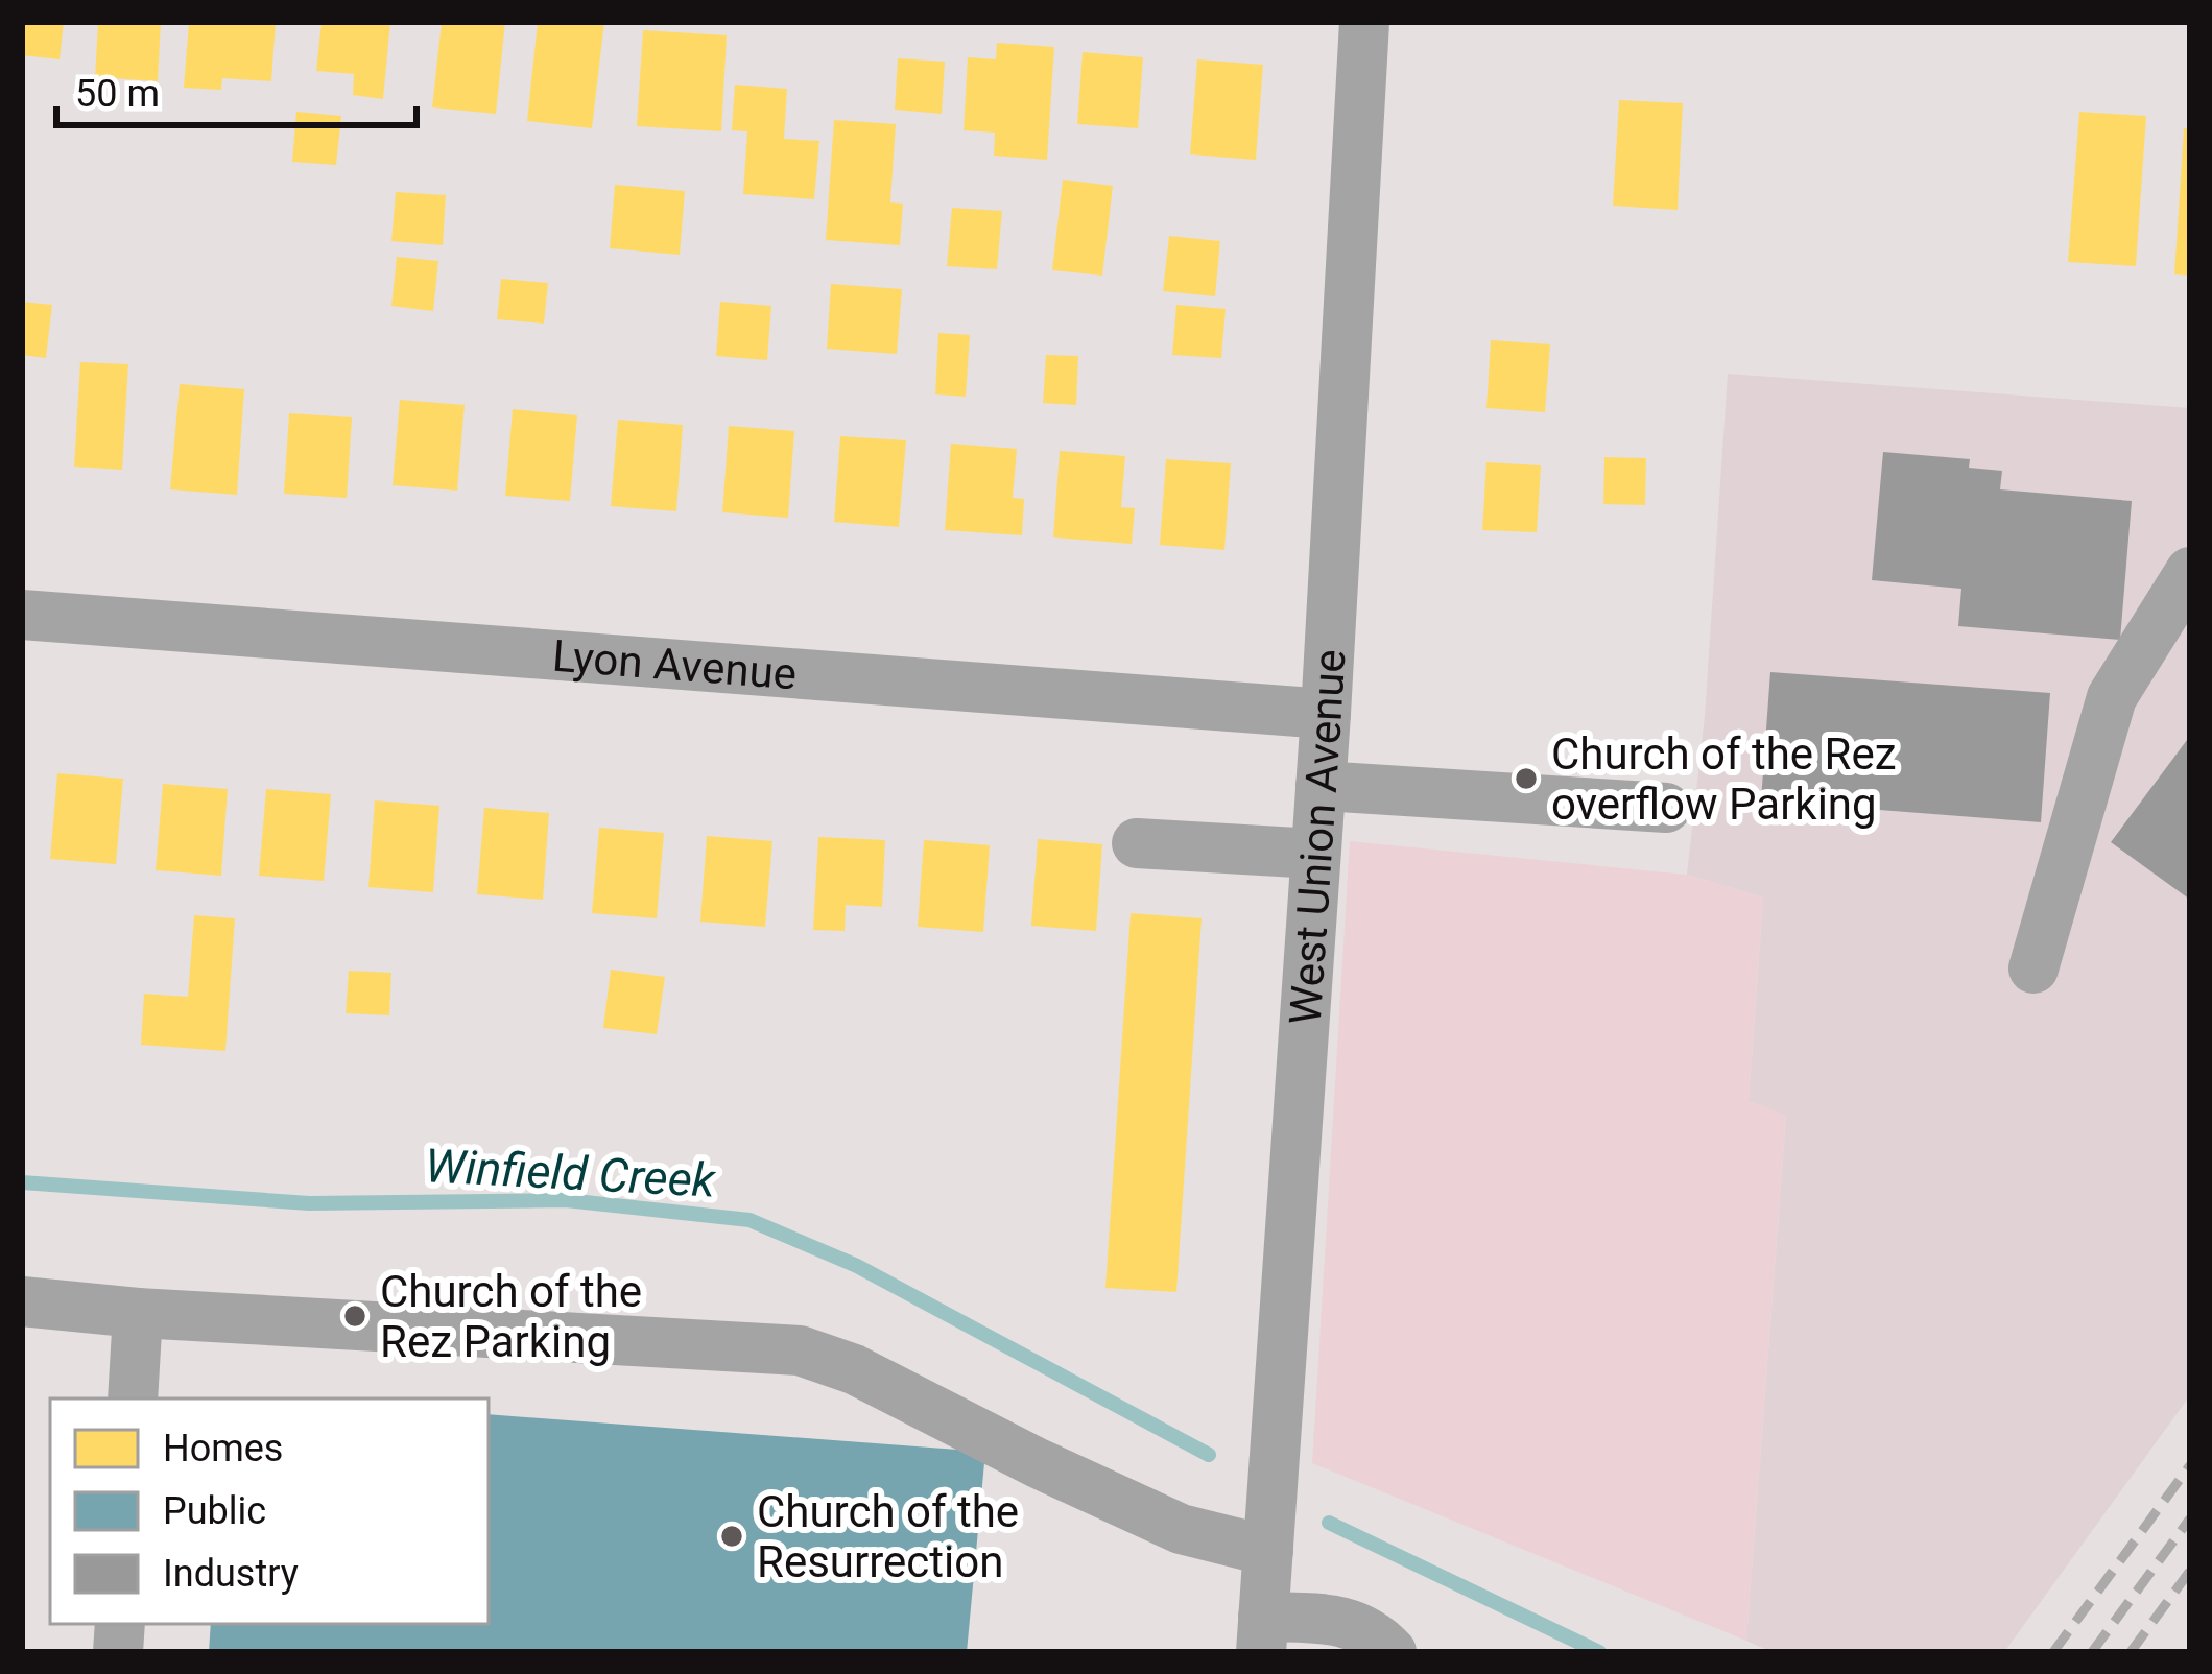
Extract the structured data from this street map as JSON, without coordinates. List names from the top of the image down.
{
  "streets": {
    "street": ["Lyon Avenue", "West Union Avenue"]
  },
  "crossings": [
    ["Lyon Avenue", "West Union Avenue"]
  ],
  "water": ["Winfield Creek"],
  "places": ["Church of the Rez overflow Parking", "Church of the Rez Parking", "Church of the Resurrection"],
  "legend": ["Homes", "Public", "Industry"],
  "scale_bar": "50 m"
}
